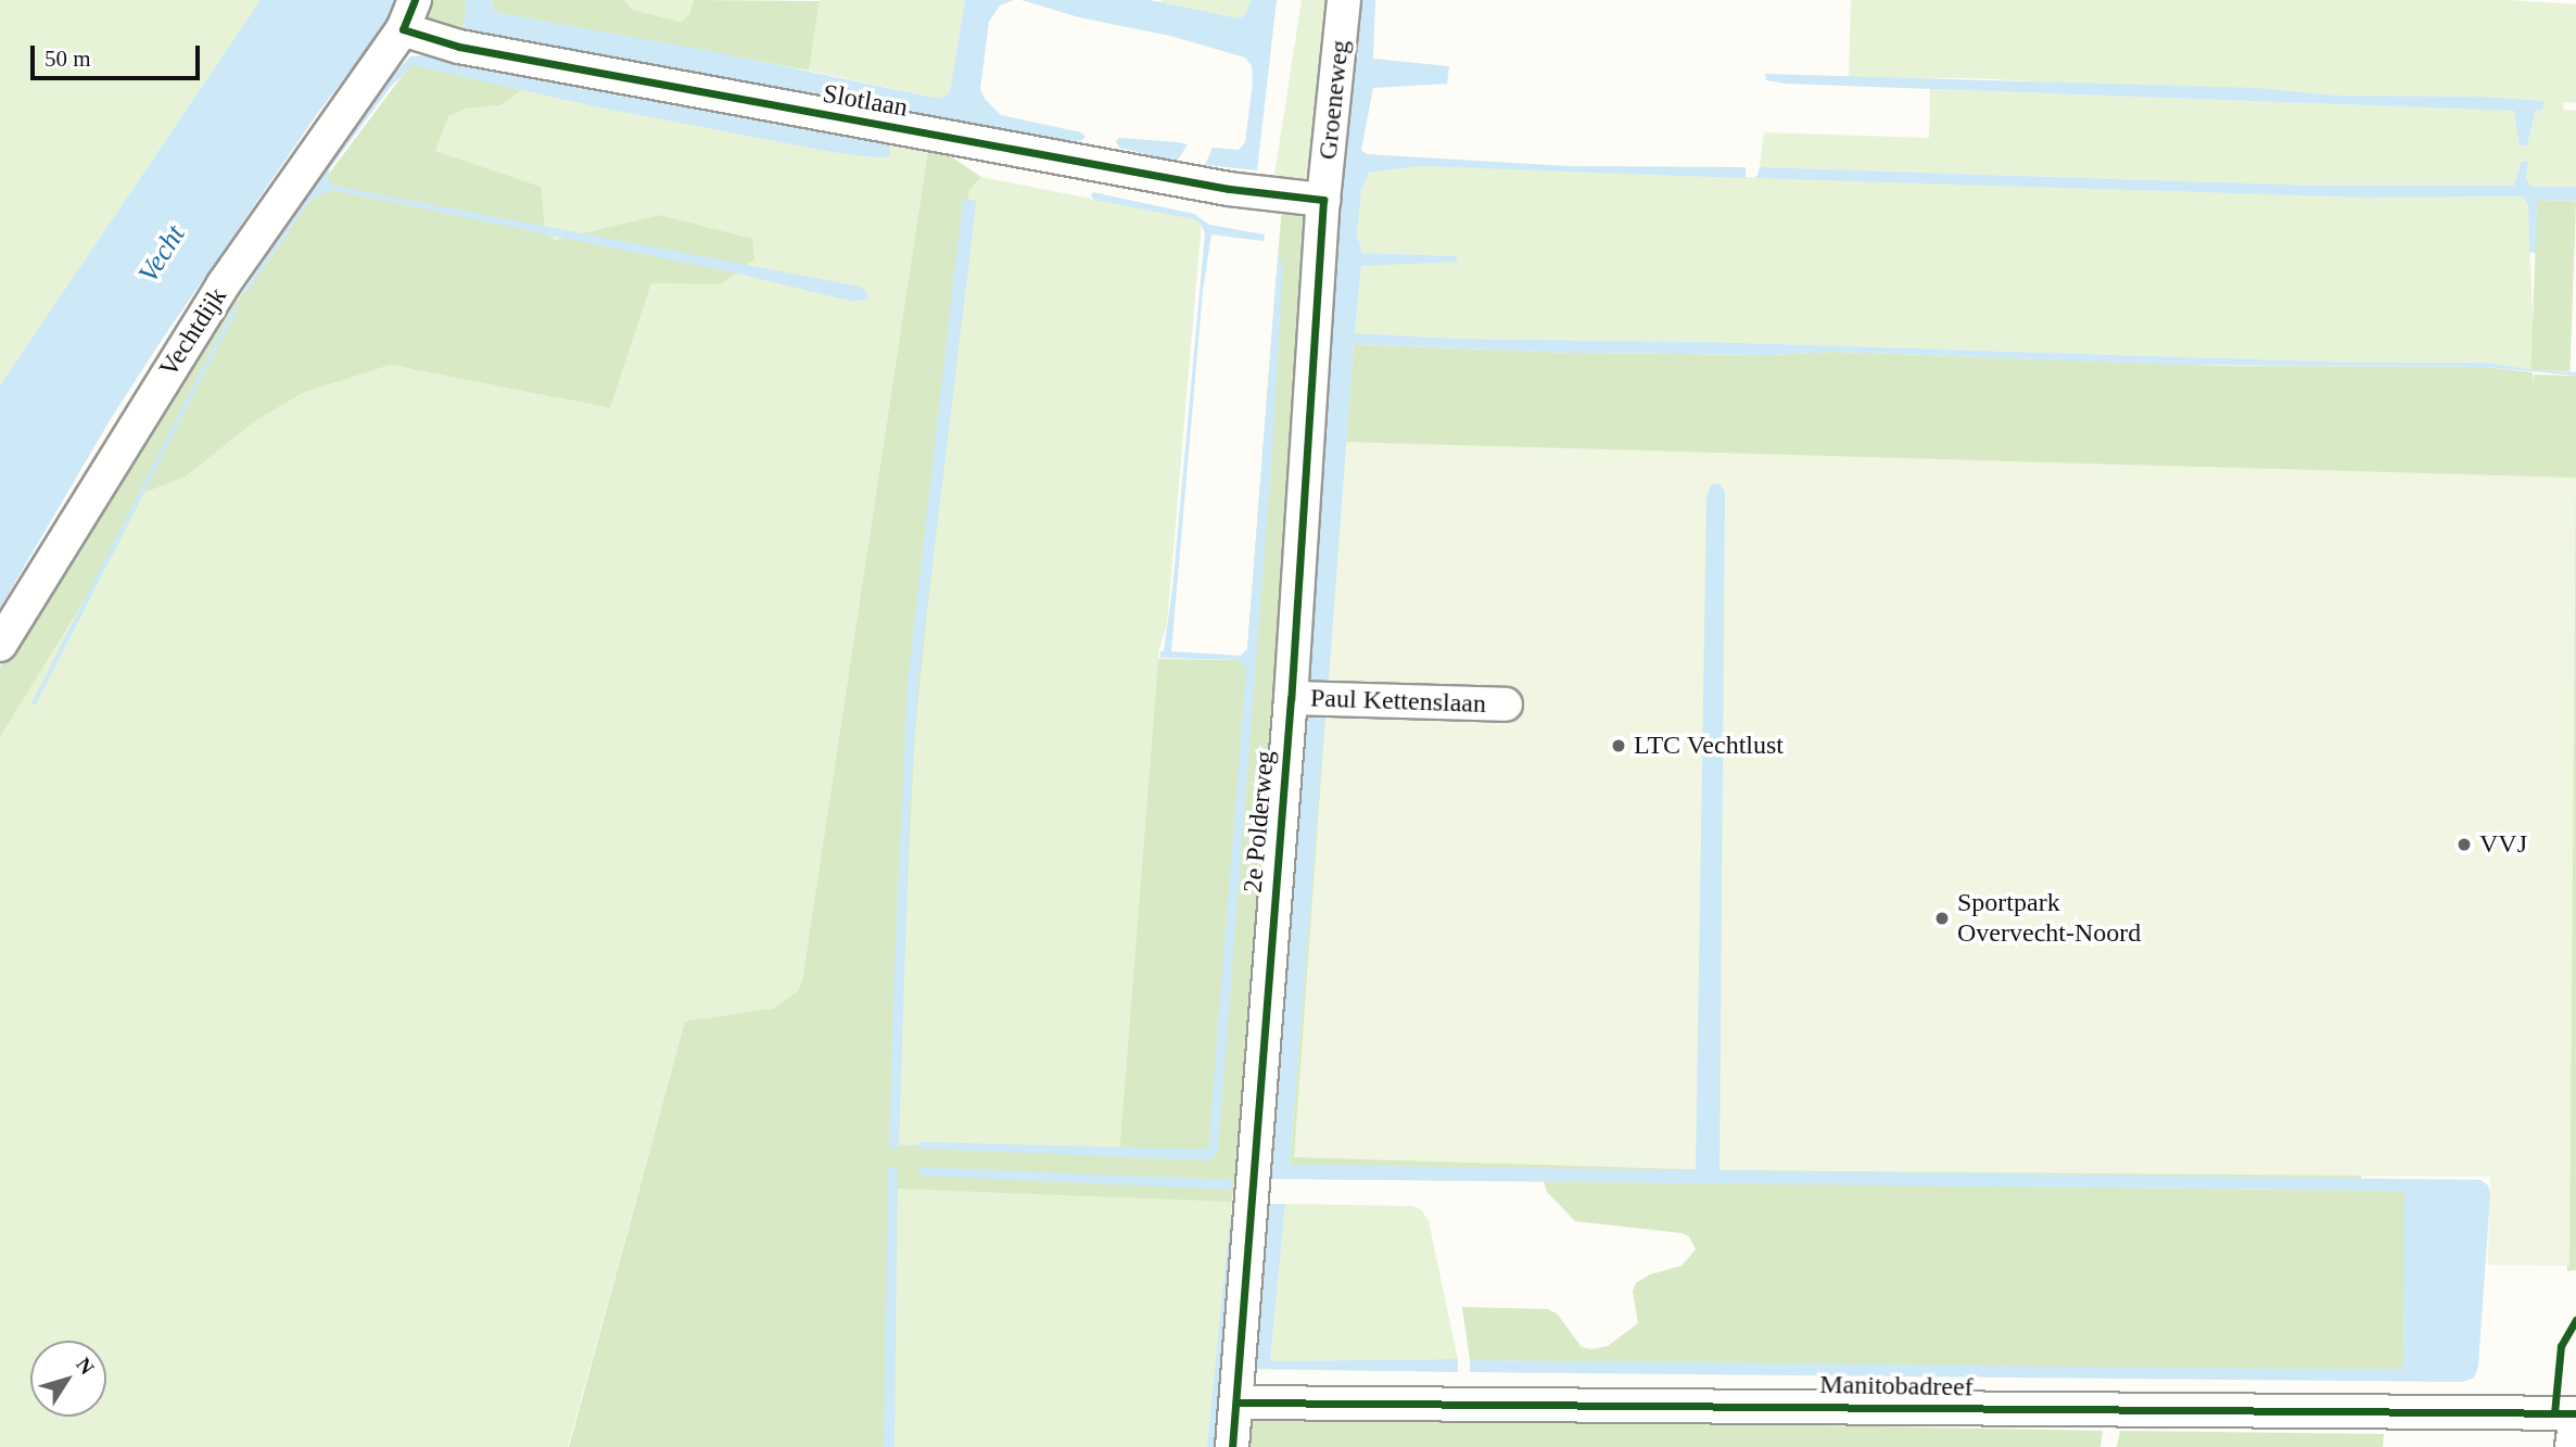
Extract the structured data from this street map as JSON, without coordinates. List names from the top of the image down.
{
  "streets": {
    "street": [
      "Groeneweg",
      "Slotlaan",
      "Vechtdijk",
      "Paul Kettenslaan",
      "2e Polderweg",
      "Manitobadreef"
    ]
  },
  "crossings": [
    ["Groeneweg", "Slotlaan"],
    ["Groeneweg", "2e Polderweg"],
    ["Slotlaan", "Vechtdijk"],
    ["Slotlaan", "2e Polderweg"],
    ["Paul Kettenslaan", "2e Polderweg"],
    ["2e Polderweg", "Manitobadreef"]
  ],
  "water": ["Vecht"],
  "places": ["LTC Vechtlust", "VVJ", "Sportpark Overvecht-Noord"],
  "scale_bar": "50 m",
  "north": "top right"
}
